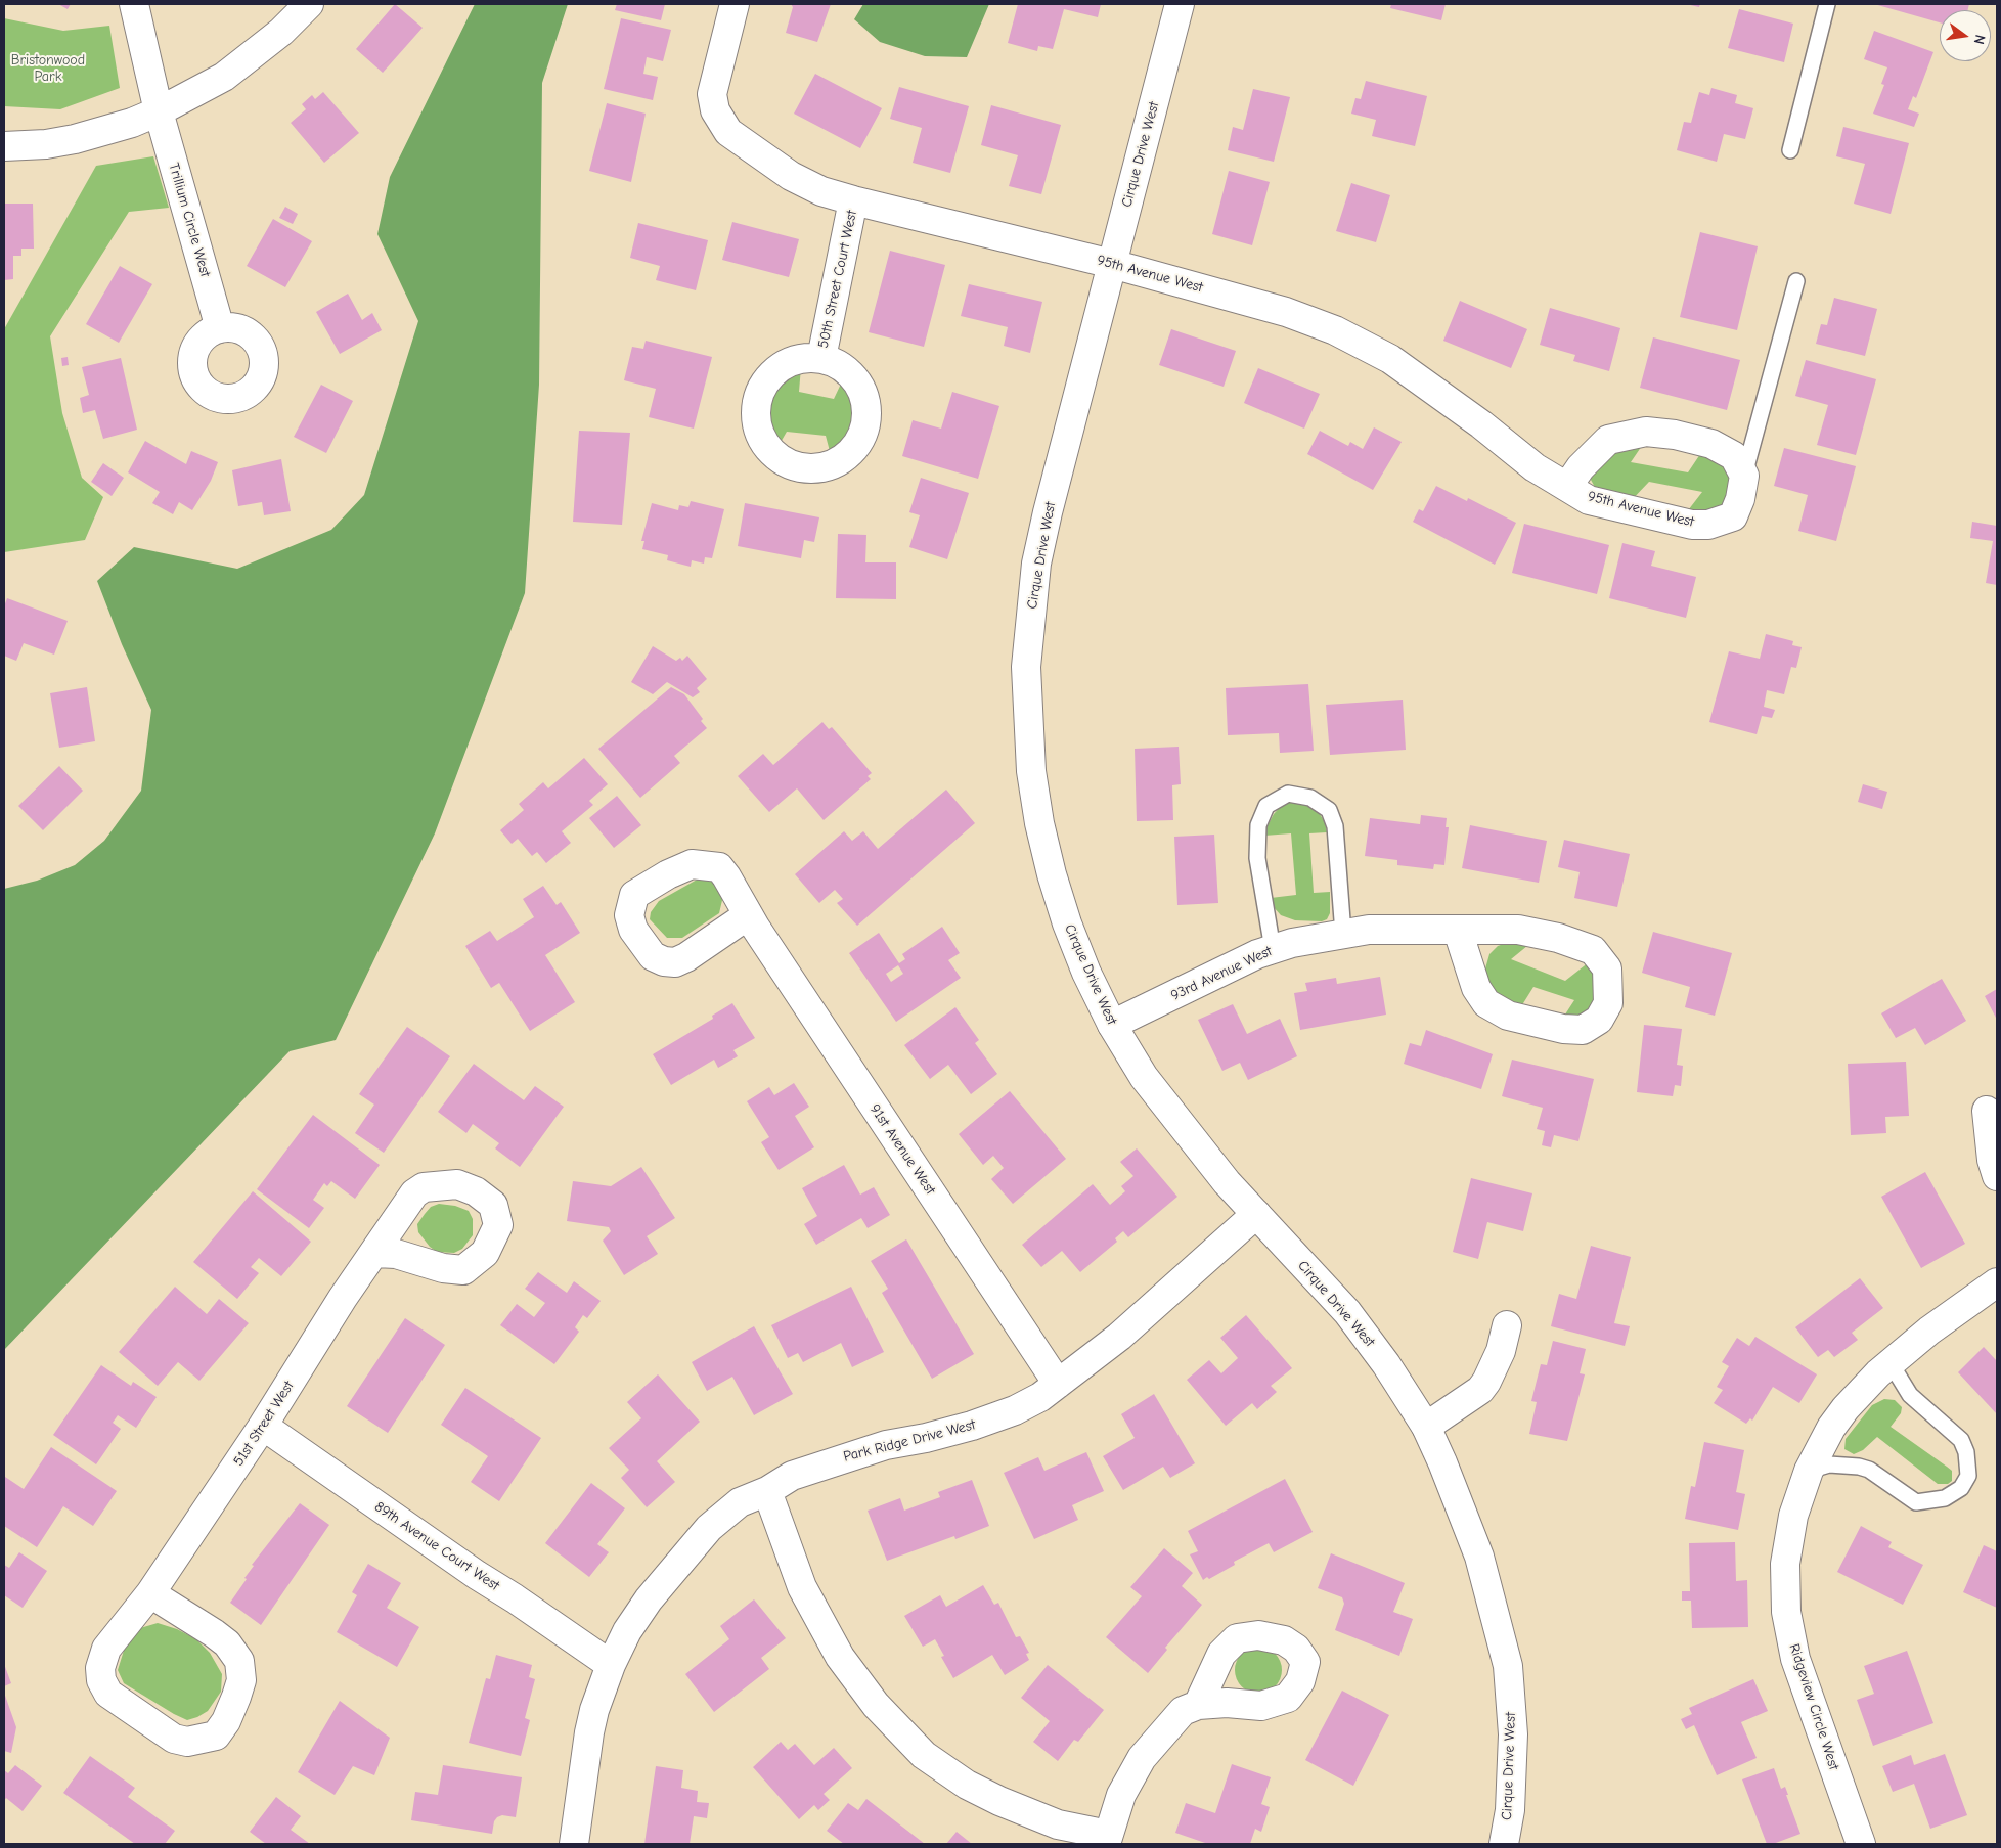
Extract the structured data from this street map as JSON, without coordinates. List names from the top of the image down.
{
  "streets": {
    "street": [
      "Cirque Drive West",
      "Trillium Circle West",
      "95th Avenue West",
      "50th Street Court West",
      "93rd Avenue West",
      "91st Avenue West",
      "51st Street West",
      "Park Ridge Drive West",
      "89th Avenue Court West",
      "Ridgeview Circle West"
    ]
  },
  "crossings": [
    ["Cirque Drive West", "95th Avenue West"],
    ["Cirque Drive West", "93rd Avenue West"],
    ["Cirque Drive West", "Park Ridge Drive West"],
    ["95th Avenue West", "50th Street Court West"],
    ["91st Avenue West", "Park Ridge Drive West"],
    ["51st Street West", "89th Avenue Court West"],
    ["Park Ridge Drive West", "89th Avenue Court West"]
  ],
  "parks": ["Bristonwood Park"],
  "north": "right"
}
